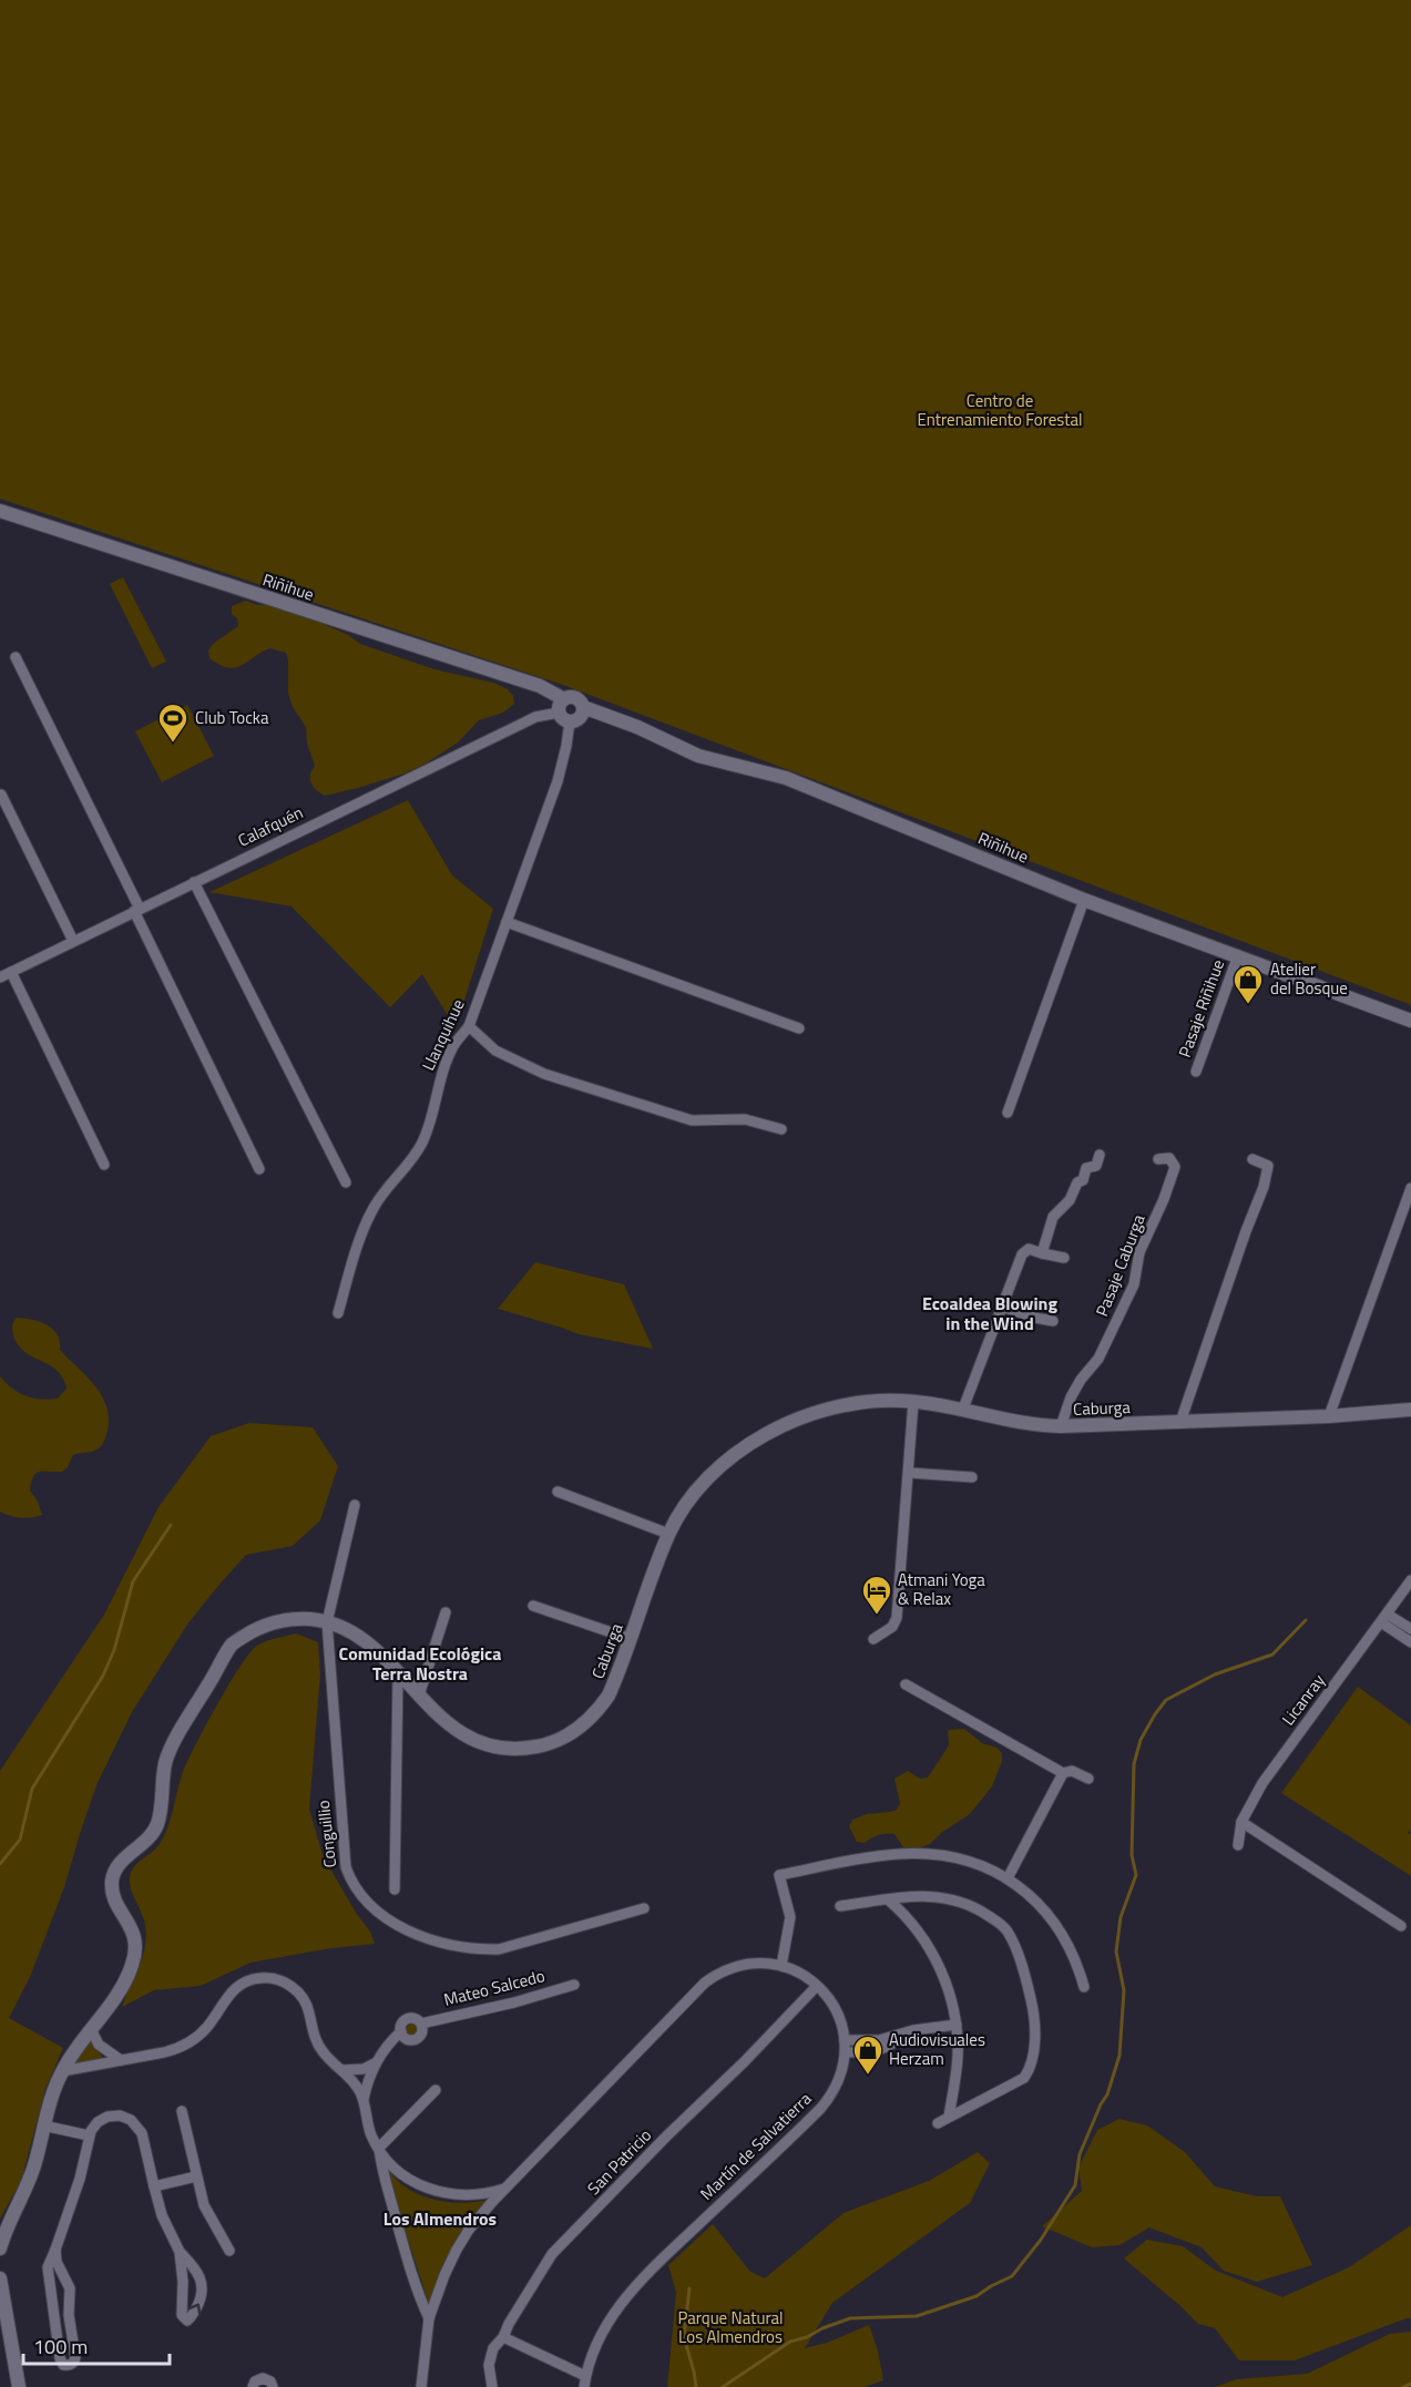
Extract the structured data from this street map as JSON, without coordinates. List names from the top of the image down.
{
  "streets": {
    "street": [
      "Riñihue",
      "Calafquén",
      "Pasaje Riñihue",
      "Llanquihue",
      "Pasaje Caburga",
      "Caburga",
      "Licanray",
      "Conguillio",
      "Mateo Salcedo",
      "Martín de Salvatierra",
      "San Patricio"
    ]
  },
  "crossings": [
    ["Riñihue", "Calafquén"],
    ["Riñihue", "Pasaje Riñihue"],
    ["Riñihue", "Llanquihue"],
    ["Calafquén", "Llanquihue"],
    ["Pasaje Caburga", "Caburga"],
    ["Caburga", "Conguillio"],
    ["Martín de Salvatierra", "San Patricio"]
  ],
  "districts": ["Ecoaldea Blowing in the Wind", "Comunidad Ecológica Terra Nostra", "Los Almendros"],
  "parks": ["Centro de Entrenamiento Forestal", "Parque Natural Los Almendros"],
  "places": {
    "sports": ["Club Tocka"],
    "shop": ["Atelier del Bosque", "Audiovisuales Herzam"],
    "hotel": ["Atmani Yoga & Relax"]
  },
  "scale_bar": "100 m"
}
